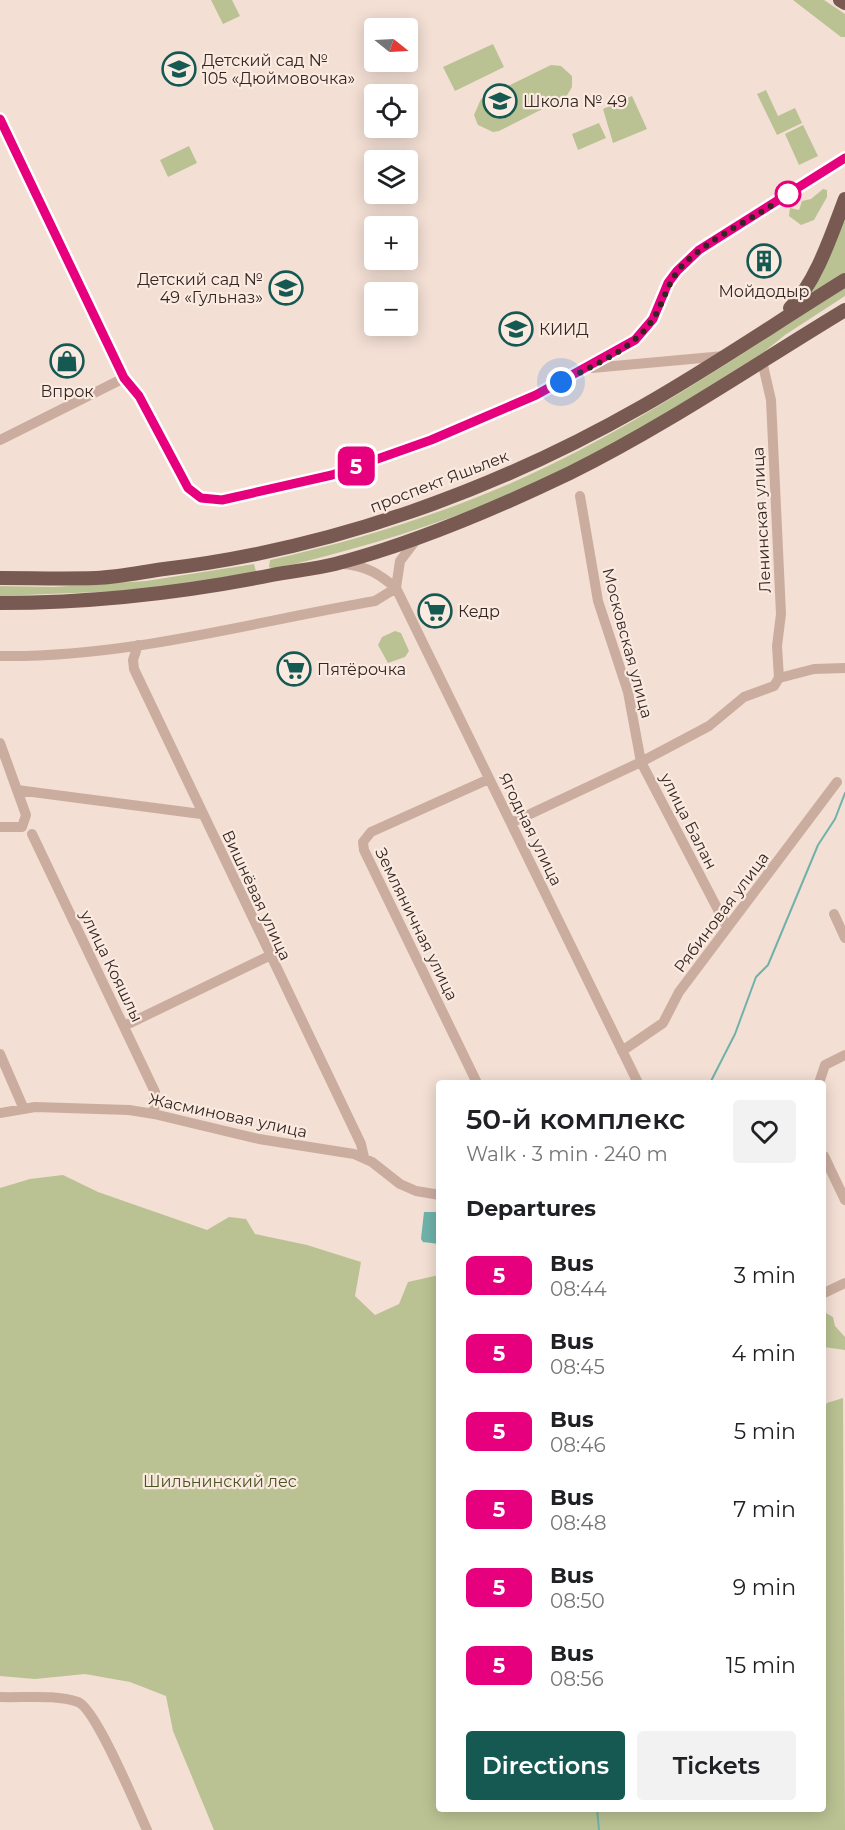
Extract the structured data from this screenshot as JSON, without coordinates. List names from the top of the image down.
{
  "streets": {
    "main road": ["проспект Яшьлек"],
    "street": [
      "Ленинская улица",
      "Московская улица",
      "улица Балан",
      "Ягодная улица",
      "Вишнёвая улица",
      "Рябиновая улица",
      "Земляничная улица",
      "улица Кояшлы",
      "Жасминовая улица"
    ]
  },
  "crossings": [
    ["Московская улица", "улица Балан"],
    ["улица Балан", "Рябиновая улица"],
    ["Ягодная улица", "Рябиновая улица"],
    ["Ягодная улица", "Земляничная улица"],
    ["Вишнёвая улица", "Жасминовая улица"],
    ["улица Кояшлы", "Жасминовая улица"]
  ],
  "parks": ["Шильнинский лес"],
  "places": {
    "school or university": [
      "Детский сад № 105 «Дюймовочка»",
      "Школа № 49",
      "Детский сад № 49 «Гульназ»",
      "КИИД"
    ],
    "building": ["Мойдодыр"],
    "shop": ["Впрок"],
    "supermarket": ["Кедр", "Пятёрочка"]
  },
  "lines": ["bus line 5"],
  "north": "right",
  "page": {
    "on_map": "5",
    "map_buttons": ["+", "−"],
    "heading": [
      ["50-й комплекс", "Walk · 3 min · 240 m"],
      "Departures"
    ],
    "list": [
      {
        "mark": "5",
        "name": "Bus",
        "note": "08:44",
        "value": "3 min"
      },
      {
        "mark": "5",
        "name": "Bus",
        "note": "08:45",
        "value": "4 min"
      },
      {
        "mark": "5",
        "name": "Bus",
        "note": "08:46",
        "value": "5 min"
      },
      {
        "mark": "5",
        "name": "Bus",
        "note": "08:48",
        "value": "7 min"
      },
      {
        "mark": "5",
        "name": "Bus",
        "note": "08:50",
        "value": "9 min"
      },
      {
        "mark": "5",
        "name": "Bus",
        "note": "08:56",
        "value": "15 min"
      }
    ],
    "buttons": ["Directions", "Tickets"]
  }
}
